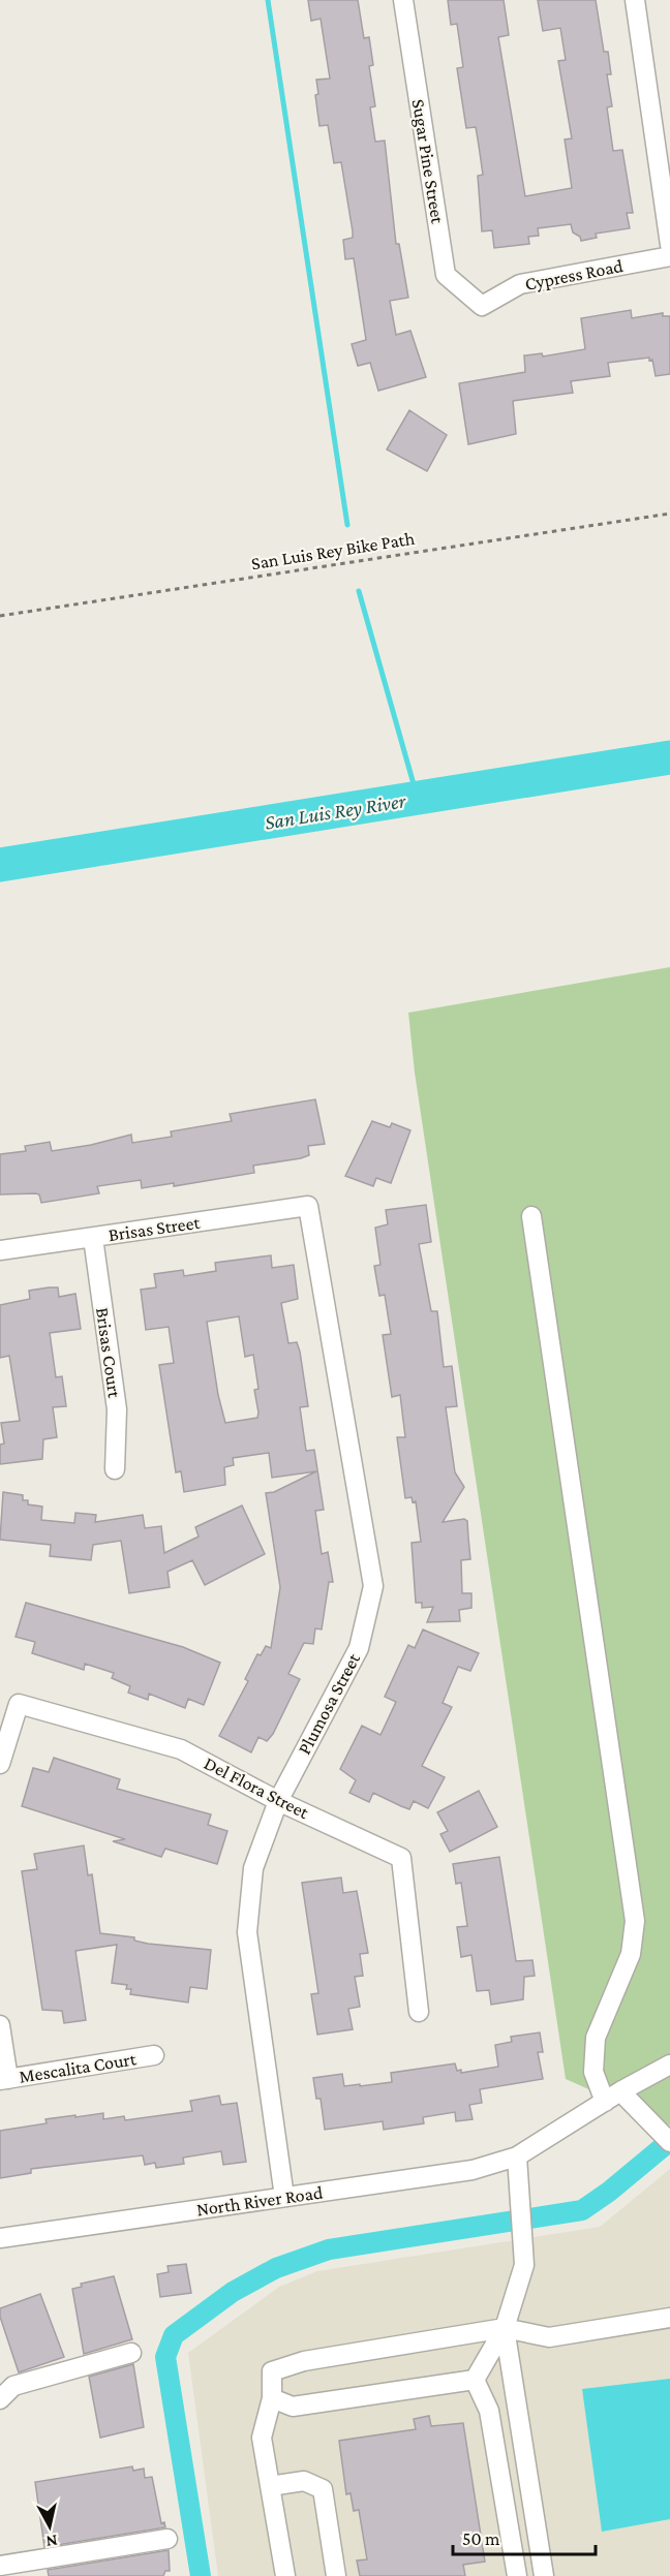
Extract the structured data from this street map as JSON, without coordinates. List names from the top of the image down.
{
  "streets": {
    "street": [
      "Sugar Pine Street",
      "Cypress Road",
      "Brisas Street",
      "Brisas Court",
      "Plumosa Street",
      "Del Flora Street",
      "Mescalita Court",
      "North River Road"
    ],
    "path": ["San Luis Rey Bike Path"]
  },
  "crossings": [
    ["Sugar Pine Street", "Cypress Road"],
    ["Brisas Street", "Brisas Court"],
    ["Brisas Street", "Plumosa Street"],
    ["Plumosa Street", "Del Flora Street"],
    ["Plumosa Street", "North River Road"]
  ],
  "water": ["San Luis Rey River"],
  "scale_bar": "50 m",
  "north": "bottom"
}
